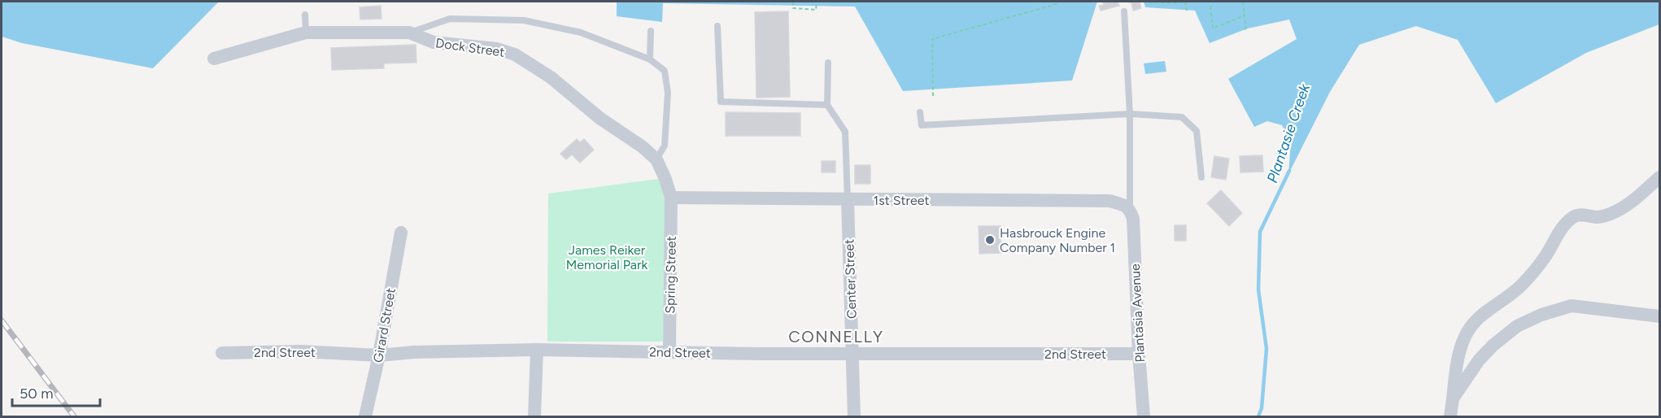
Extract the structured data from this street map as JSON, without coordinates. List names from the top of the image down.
{
  "streets": {
    "street": [
      "Dock Street",
      "1st Street",
      "Spring Street",
      "Center Street",
      "Plantasia Avenue",
      "Girard Street",
      "2nd Street"
    ]
  },
  "crossings": [
    ["Dock Street", "1st Street"],
    ["Dock Street", "Spring Street"],
    ["1st Street", "Spring Street"],
    ["1st Street", "Center Street"],
    ["1st Street", "Plantasia Avenue"],
    ["Spring Street", "2nd Street"],
    ["Center Street", "2nd Street"],
    ["Plantasia Avenue", "2nd Street"],
    ["Girard Street", "2nd Street"]
  ],
  "districts": ["CONNELLY"],
  "water": ["Plantasie Creek"],
  "parks": ["James Reiker Memorial Park"],
  "places": ["Hasbrouck Engine Company Number 1"],
  "scale_bar": "50 m"
}
